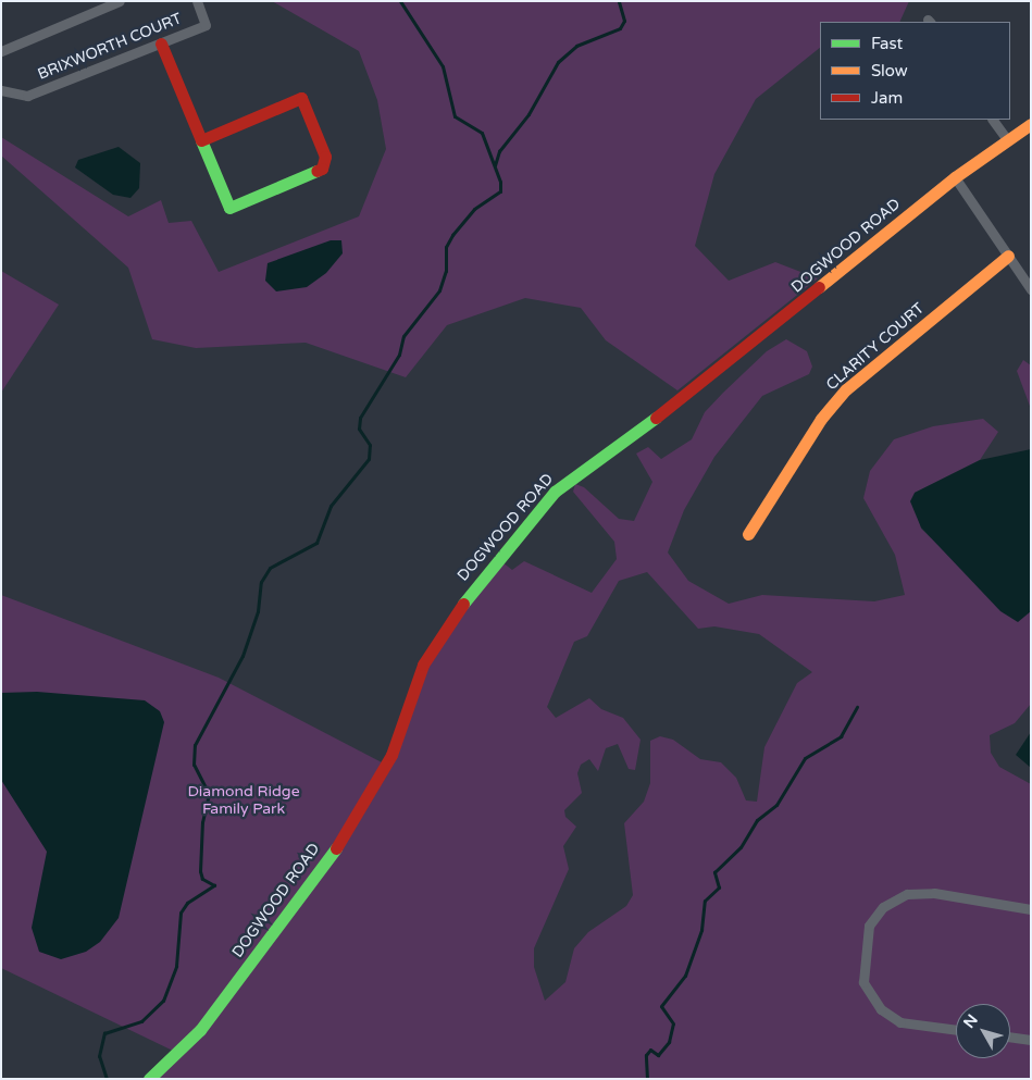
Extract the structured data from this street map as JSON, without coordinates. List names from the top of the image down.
{
  "streets": {
    "street": ["BRIXWORTH COURT", "DOGWOOD ROAD", "CLARITY COURT"]
  },
  "parks": ["Diamond Ridge Family Park"],
  "legend": ["Fast", "Slow", "Jam"],
  "north": "top left"
}
